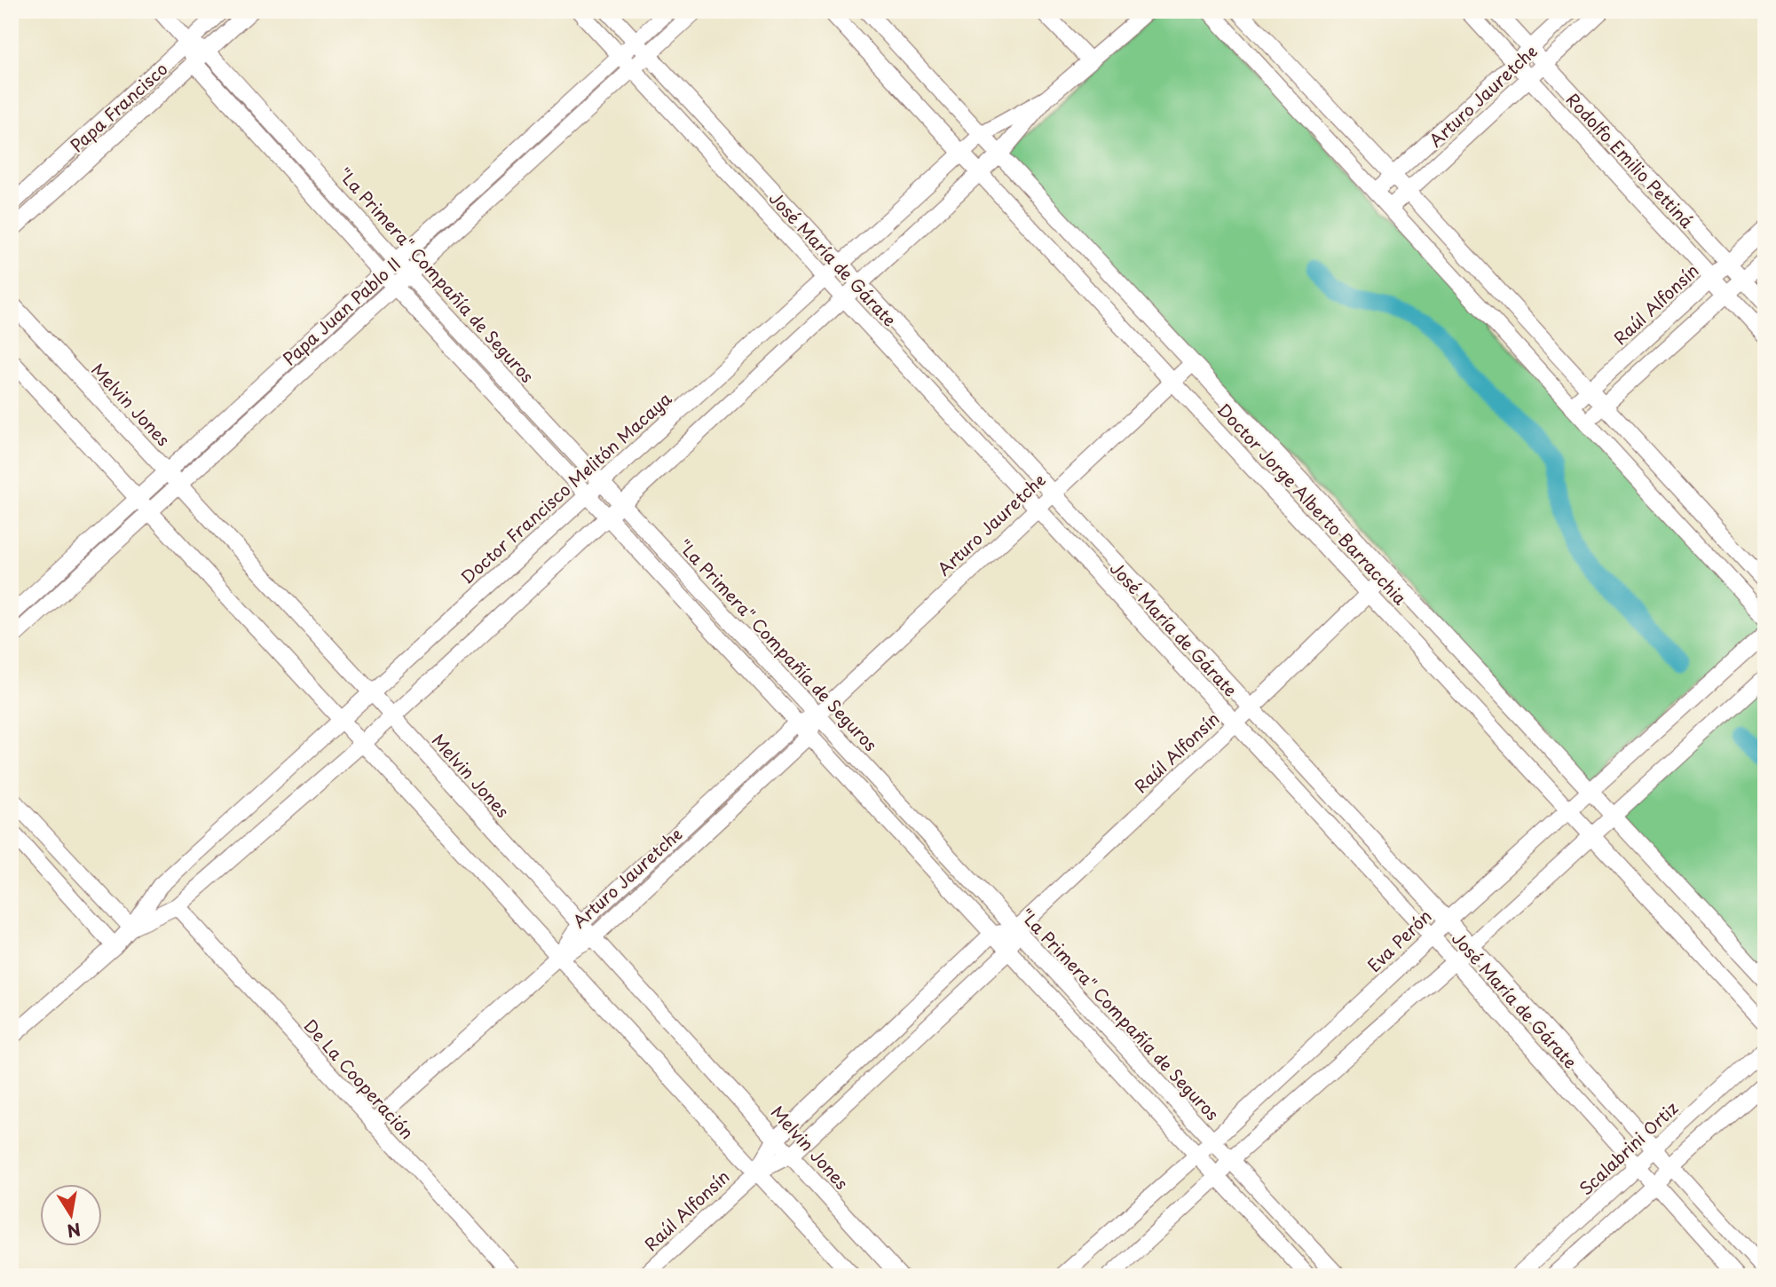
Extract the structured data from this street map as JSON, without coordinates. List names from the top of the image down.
{
  "streets": {
    "street": [
      "Arturo Jauretche",
      "Papa Francisco",
      "Rodolfo Emilio Pettiná",
      "José María de Gárate",
      "\"La Primera\" Compañía de Seguros",
      "Raúl Alfonsín",
      "Papa Juan Pablo II",
      "Melvin Jones",
      "Doctor Francisco Melitón Macaya",
      "Doctor Jorge Alberto Barracchia",
      "Eva Perón",
      "De La Cooperación",
      "Scalabrini Ortiz"
    ]
  },
  "crossings": [
    ["Arturo Jauretche", "Rodolfo Emilio Pettiná"],
    ["Arturo Jauretche", "José María de Gárate"],
    ["Arturo Jauretche", "\"La Primera\" Compañía de Seguros"],
    ["Arturo Jauretche", "Melvin Jones"],
    ["Arturo Jauretche", "Doctor Jorge Alberto Barracchia"],
    ["Arturo Jauretche", "De La Cooperación"],
    ["Papa Francisco", "\"La Primera\" Compañía de Seguros"],
    ["Rodolfo Emilio Pettiná", "Raúl Alfonsín"],
    ["José María de Gárate", "Raúl Alfonsín"],
    ["José María de Gárate", "Papa Juan Pablo II"],
    ["José María de Gárate", "Doctor Francisco Melitón Macaya"],
    ["José María de Gárate", "Eva Perón"],
    ["José María de Gárate", "Scalabrini Ortiz"],
    ["\"La Primera\" Compañía de Seguros", "Raúl Alfonsín"],
    ["\"La Primera\" Compañía de Seguros", "Papa Juan Pablo II"],
    ["\"La Primera\" Compañía de Seguros", "Doctor Francisco Melitón Macaya"],
    ["\"La Primera\" Compañía de Seguros", "Eva Perón"],
    ["Raúl Alfonsín", "Melvin Jones"],
    ["Raúl Alfonsín", "Doctor Jorge Alberto Barracchia"],
    ["Papa Juan Pablo II", "Melvin Jones"],
    ["Melvin Jones", "Doctor Francisco Melitón Macaya"],
    ["Doctor Francisco Melitón Macaya", "Doctor Jorge Alberto Barracchia"],
    ["Doctor Francisco Melitón Macaya", "De La Cooperación"],
    ["Doctor Jorge Alberto Barracchia", "Eva Perón"]
  ],
  "north": "bottom"
}
